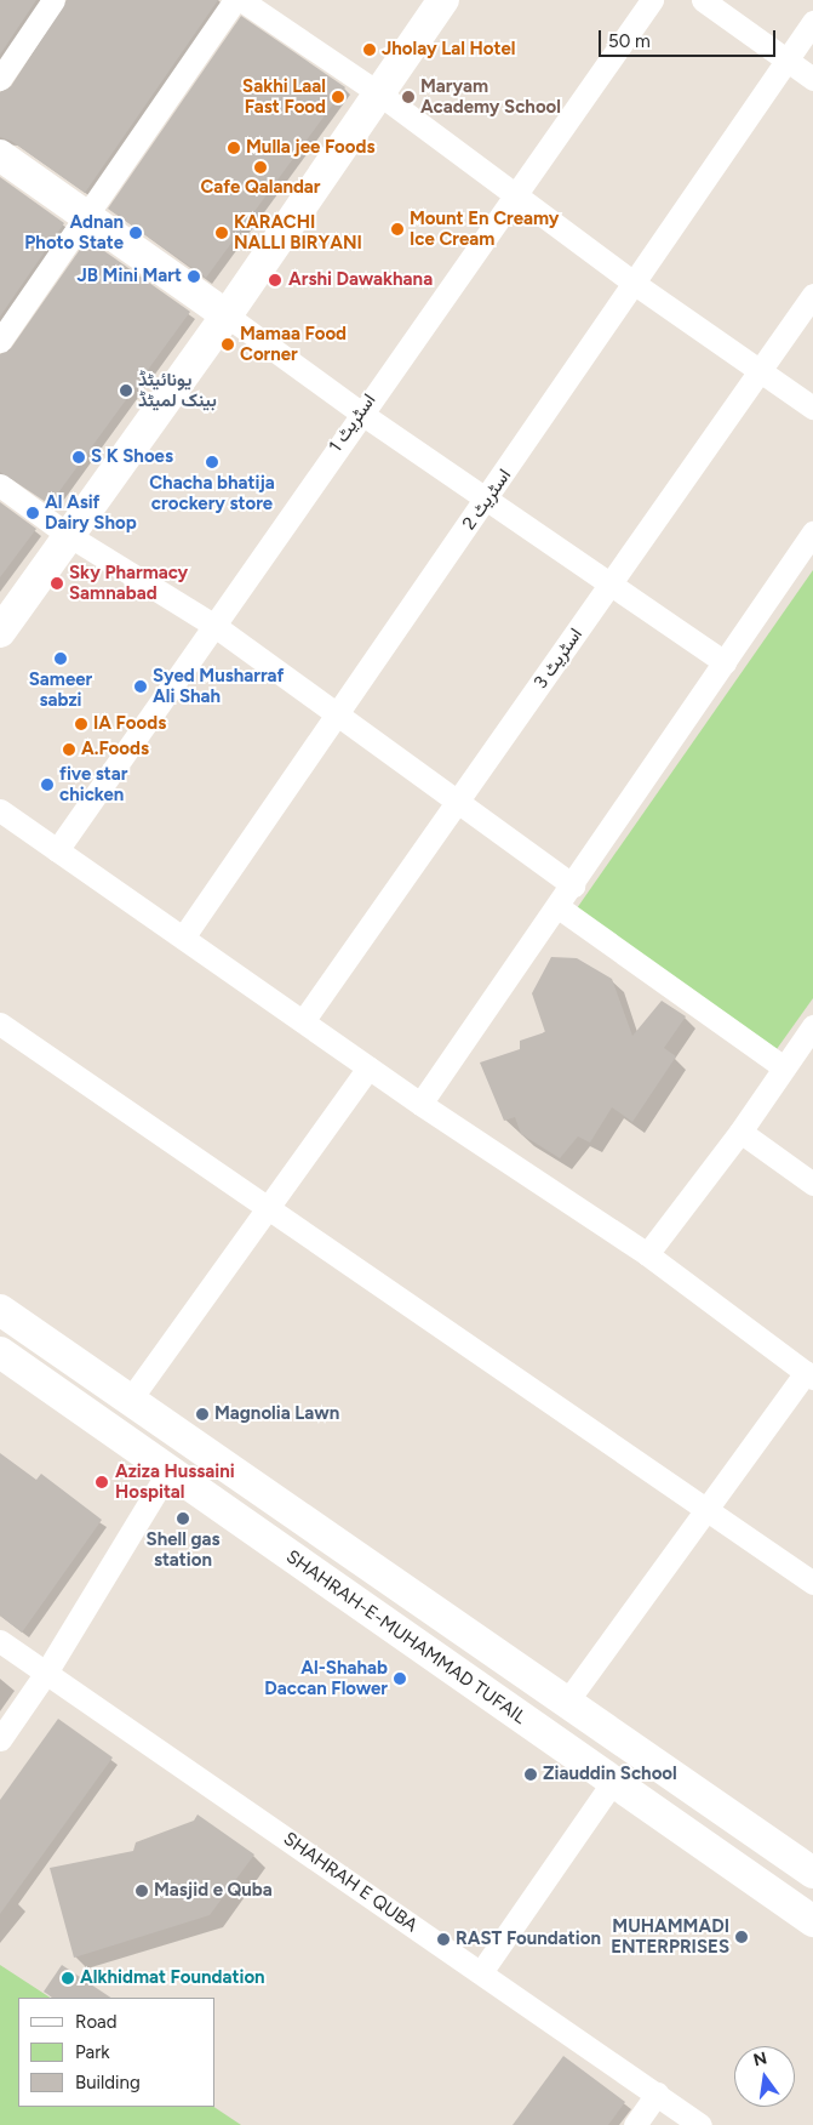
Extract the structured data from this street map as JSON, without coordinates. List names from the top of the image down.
{
  "streets": {
    "main road": ["SHAHRAH-E-MUHAMMAD TUFAIL"],
    "street": [
      "اسٹریٹ 1",
      "اسٹریٹ 2",
      "اسٹریٹ 3",
      "SHAHRAH E QUBA"
    ]
  },
  "places": [
    "Jholay Lal Hotel",
    "Sakhi Laal Fast Food",
    "Maryam Academy School",
    "Mulla jee Foods",
    "Cafe Qalandar",
    "Mount En Creamy Ice Cream",
    "Adnan Photo State",
    "KARACHI NALLI BIRYANI",
    "JB Mini Mart",
    "Arshi Dawakhana",
    "Mamaa Food Corner",
    "یونائیٹڈ بینک لمیٹڈ",
    "S K Shoes",
    "Chacha bhatija crockery store",
    "Al Asif Dairy Shop",
    "Sky Pharmacy Samnabad",
    "Sameer sabzi",
    "Syed Musharraf Ali Shah",
    "IA Foods",
    "A.Foods",
    "five star chicken",
    "Magnolia Lawn",
    "Aziza Hussaini Hospital",
    "Shell gas station",
    "Al-Shahab Daccan Flower",
    "Ziauddin School",
    "Masjid e Quba",
    "MUHAMMADI ENTERPRISES",
    "RAST Foundation",
    "Alkhidmat Foundation"
  ],
  "legend": ["Road", "Park", "Building"],
  "scale_bar": "50 m",
  "north": "top"
}
